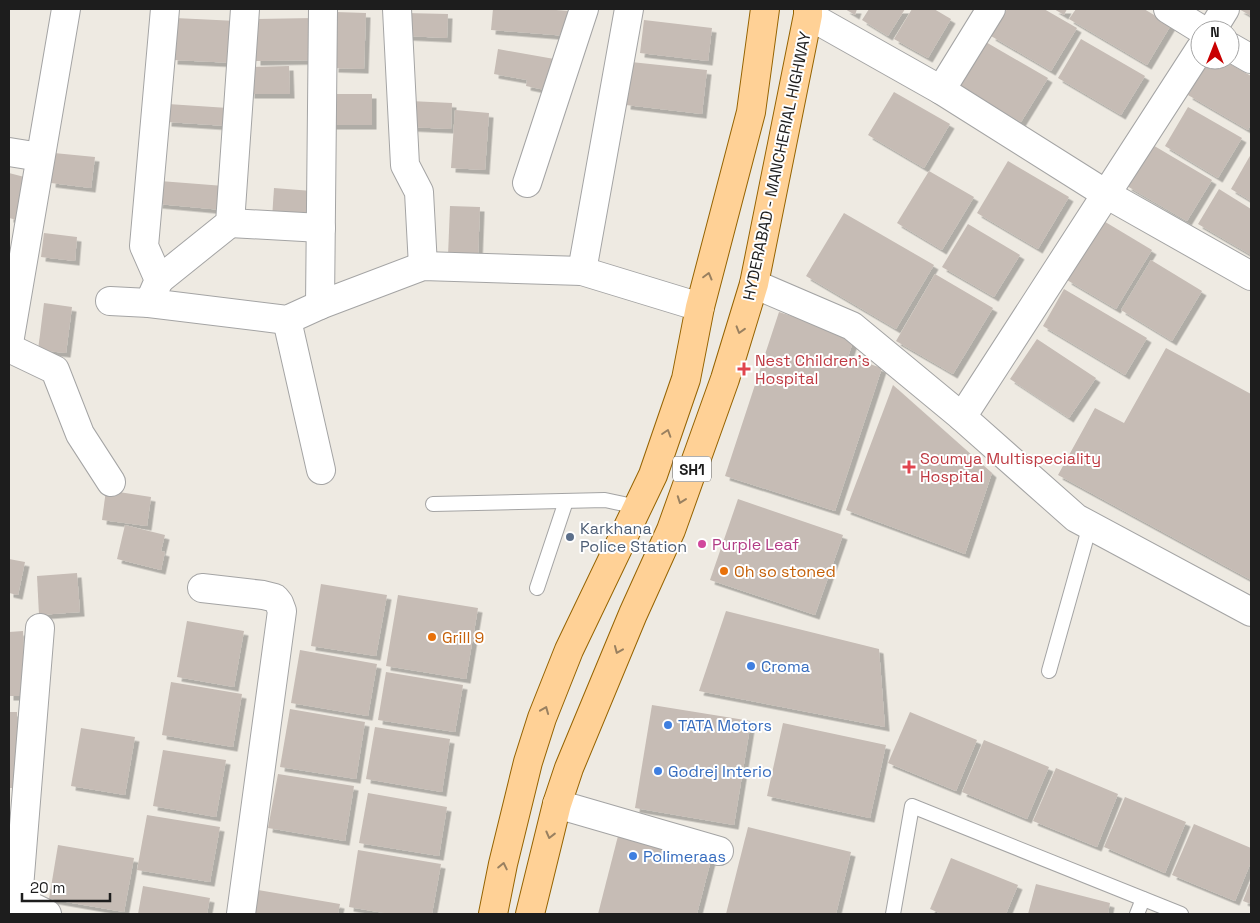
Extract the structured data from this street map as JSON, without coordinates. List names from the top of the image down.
{
  "streets": {
    "main road": ["HYDERABAD - MANCHERIAL HIGHWAY", "SH1"]
  },
  "places": {
    "health": ["Nest Children's Hospital", "Soumya Multispeciality Hospital"],
    "other": [
      "Karkhana Police Station",
      "Purple Leaf",
      "Oh so stoned",
      "Grill 9",
      "Croma",
      "TATA Motors",
      "Godrej Interio",
      "Polimeraas"
    ]
  },
  "scale_bar": "20 m",
  "north": "top"
}
